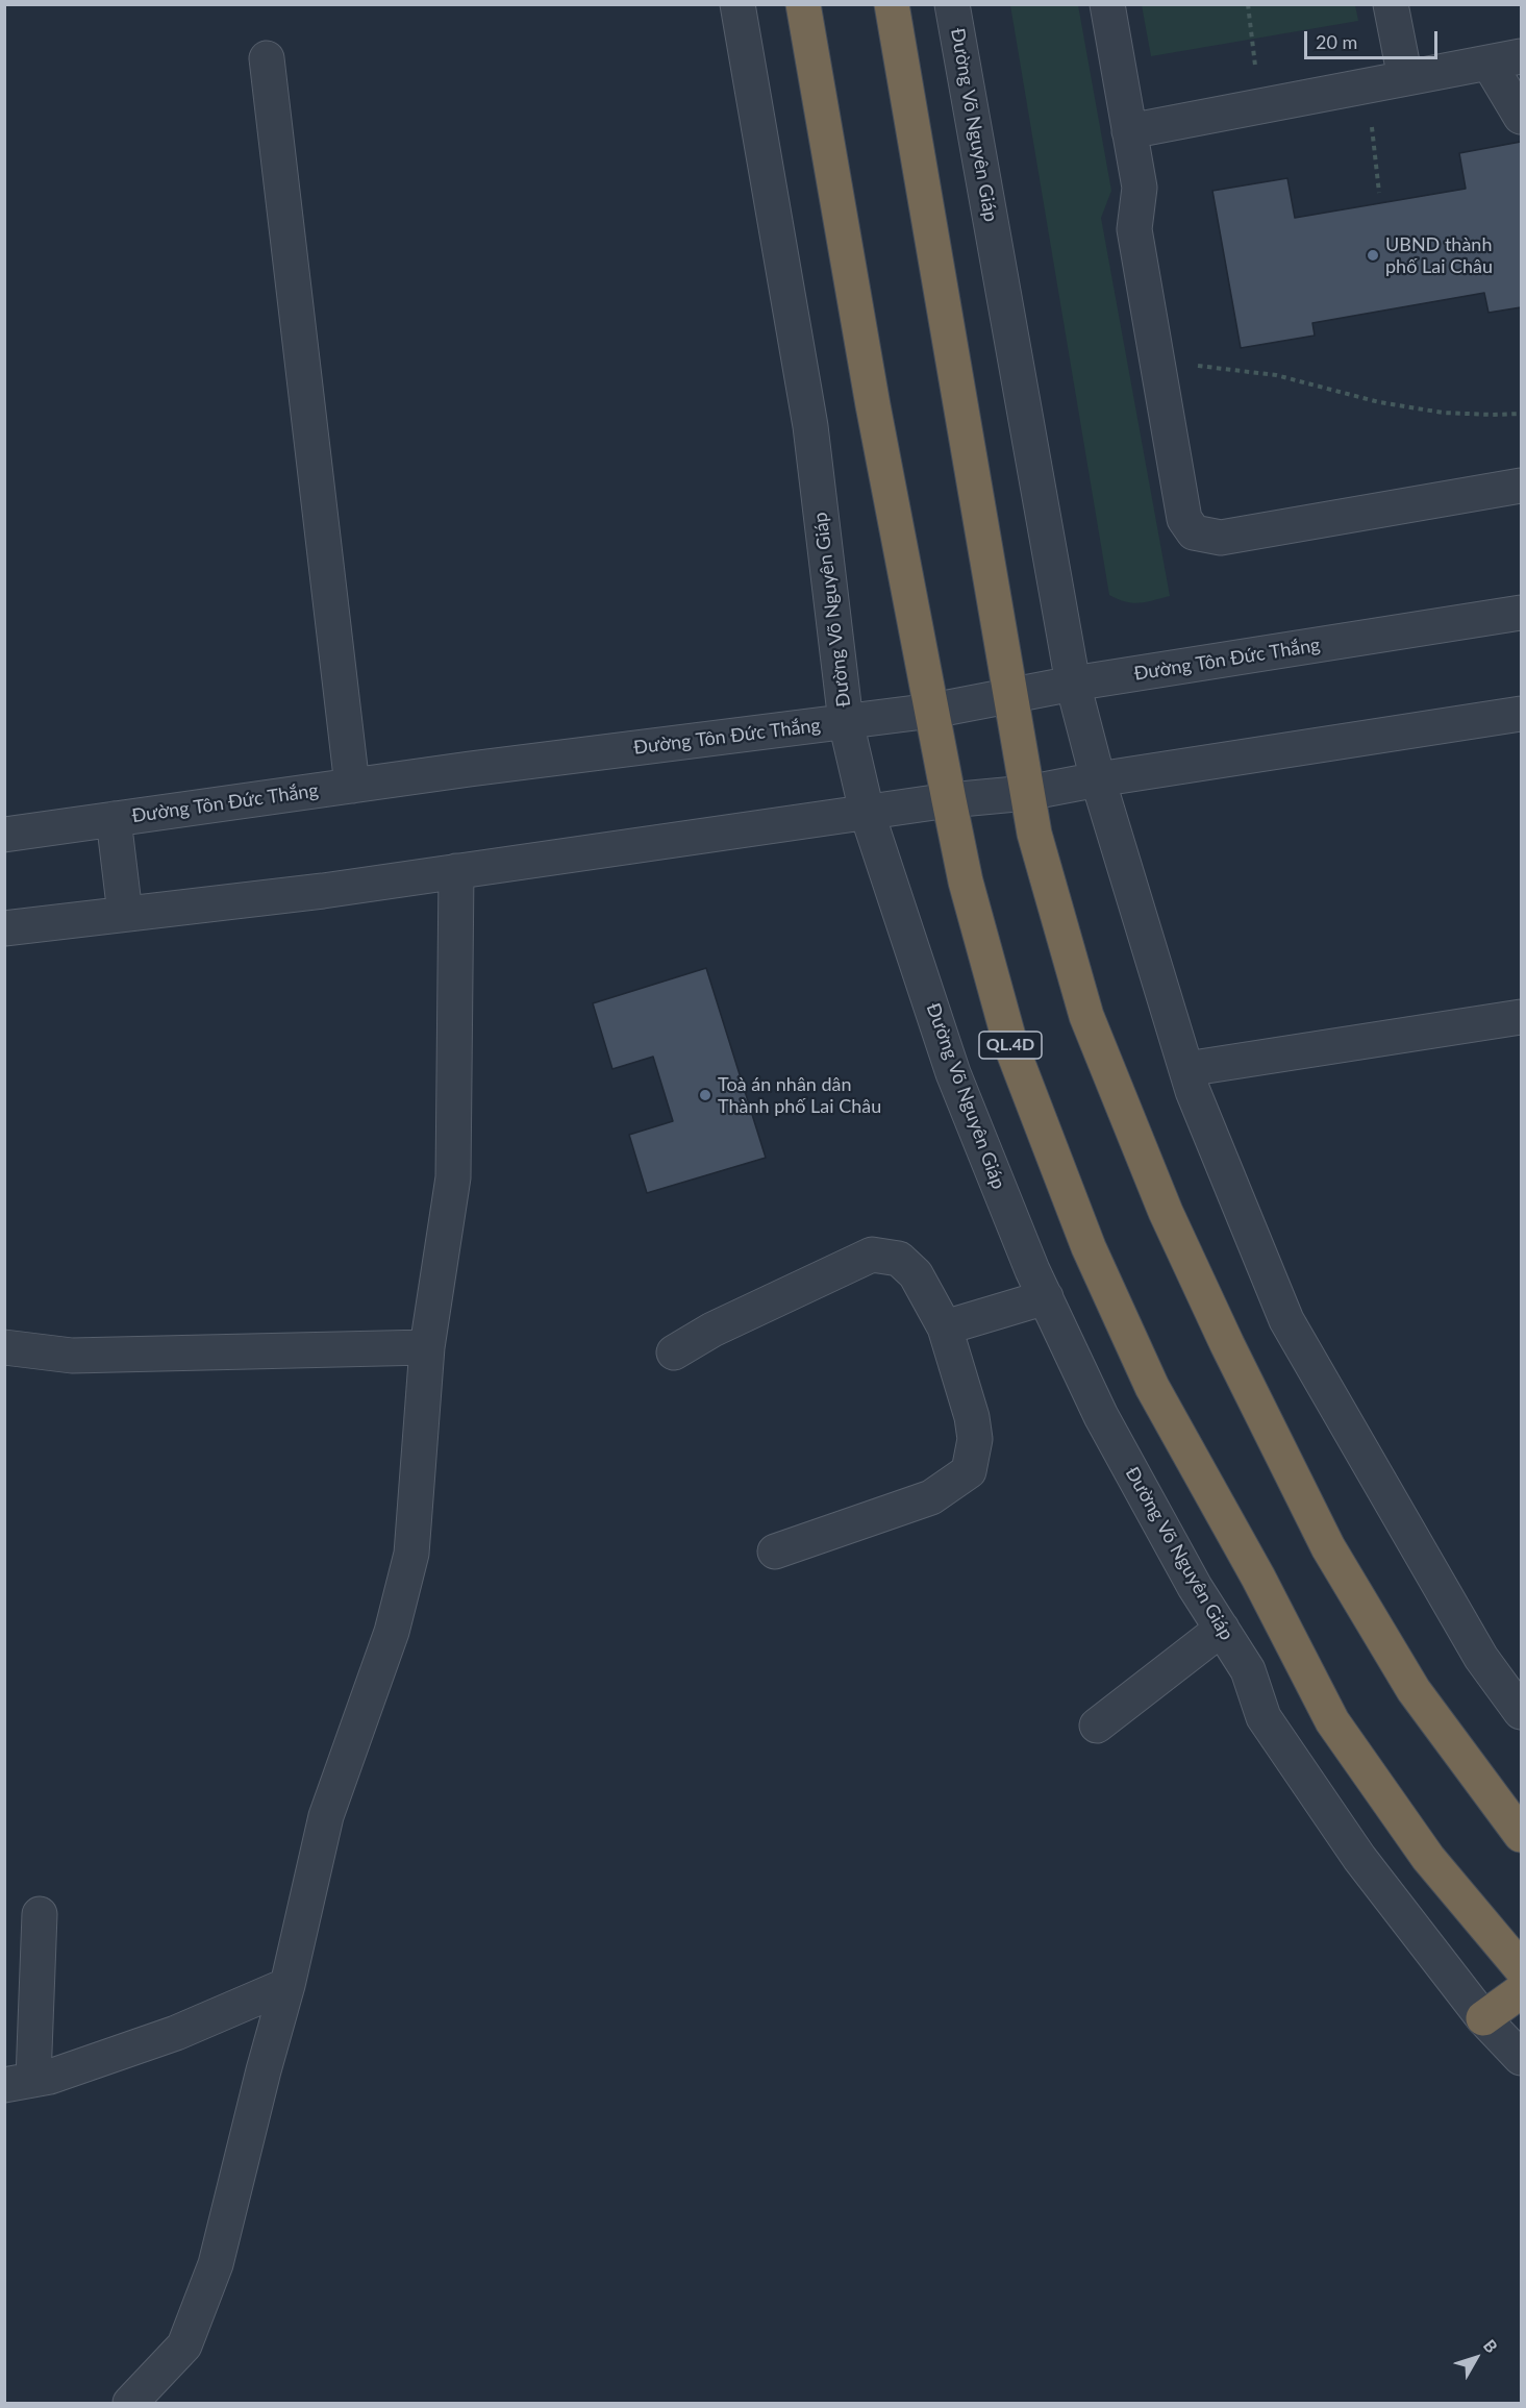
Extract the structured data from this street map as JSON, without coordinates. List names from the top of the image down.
{
  "streets": {
    "highway": ["QL.4D"],
    "street": ["Đường Võ Nguyên Giáp", "Đường Tôn Đức Thắng"]
  },
  "crossings": [
    ["Đường Võ Nguyên Giáp", "Đường Tôn Đức Thắng"],
    ["Đường Tôn Đức Thắng", "QL.4D"]
  ],
  "places": ["UBND thành phố Lai Châu", "Toà án nhân dân Thành phố Lai Châu"],
  "scale_bar": "20 m",
  "north": "top right"
}
